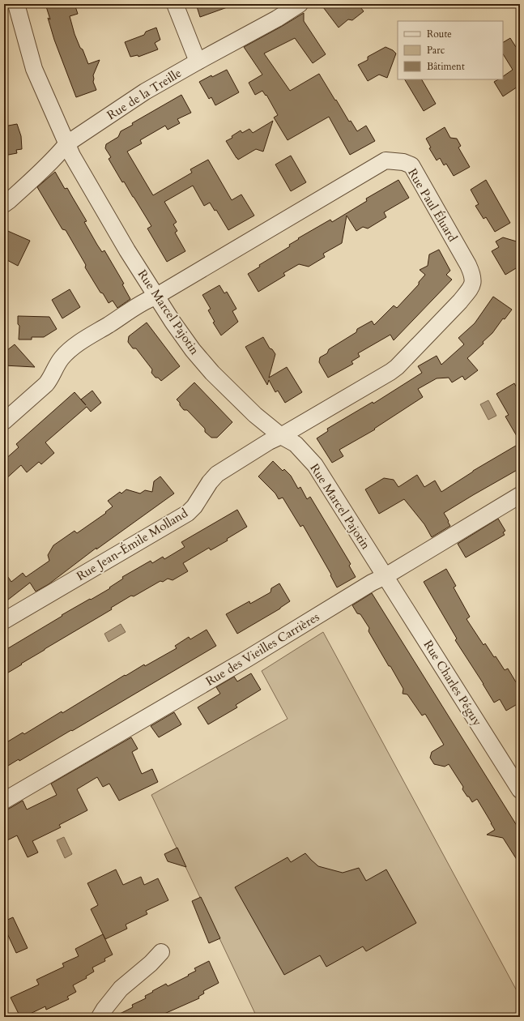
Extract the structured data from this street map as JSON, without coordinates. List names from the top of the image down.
{
  "streets": {
    "street": [
      "Rue de la Treille",
      "Rue Paul Éluard",
      "Rue Marcel Pajotin",
      "Rue Jean-Émile Molland",
      "Rue des Vieilles Carrières",
      "Rue Charles Péguy"
    ]
  },
  "crossings": [
    ["Rue de la Treille", "Rue Marcel Pajotin"],
    ["Rue Paul Éluard", "Rue Marcel Pajotin"],
    ["Rue Paul Éluard", "Rue Jean-Émile Molland"],
    ["Rue Marcel Pajotin", "Rue Jean-Émile Molland"],
    ["Rue Marcel Pajotin", "Rue des Vieilles Carrières"],
    ["Rue Marcel Pajotin", "Rue Charles Péguy"],
    ["Rue des Vieilles Carrières", "Rue Charles Péguy"]
  ],
  "legend": ["Route", "Parc", "Bâtiment"]
}
